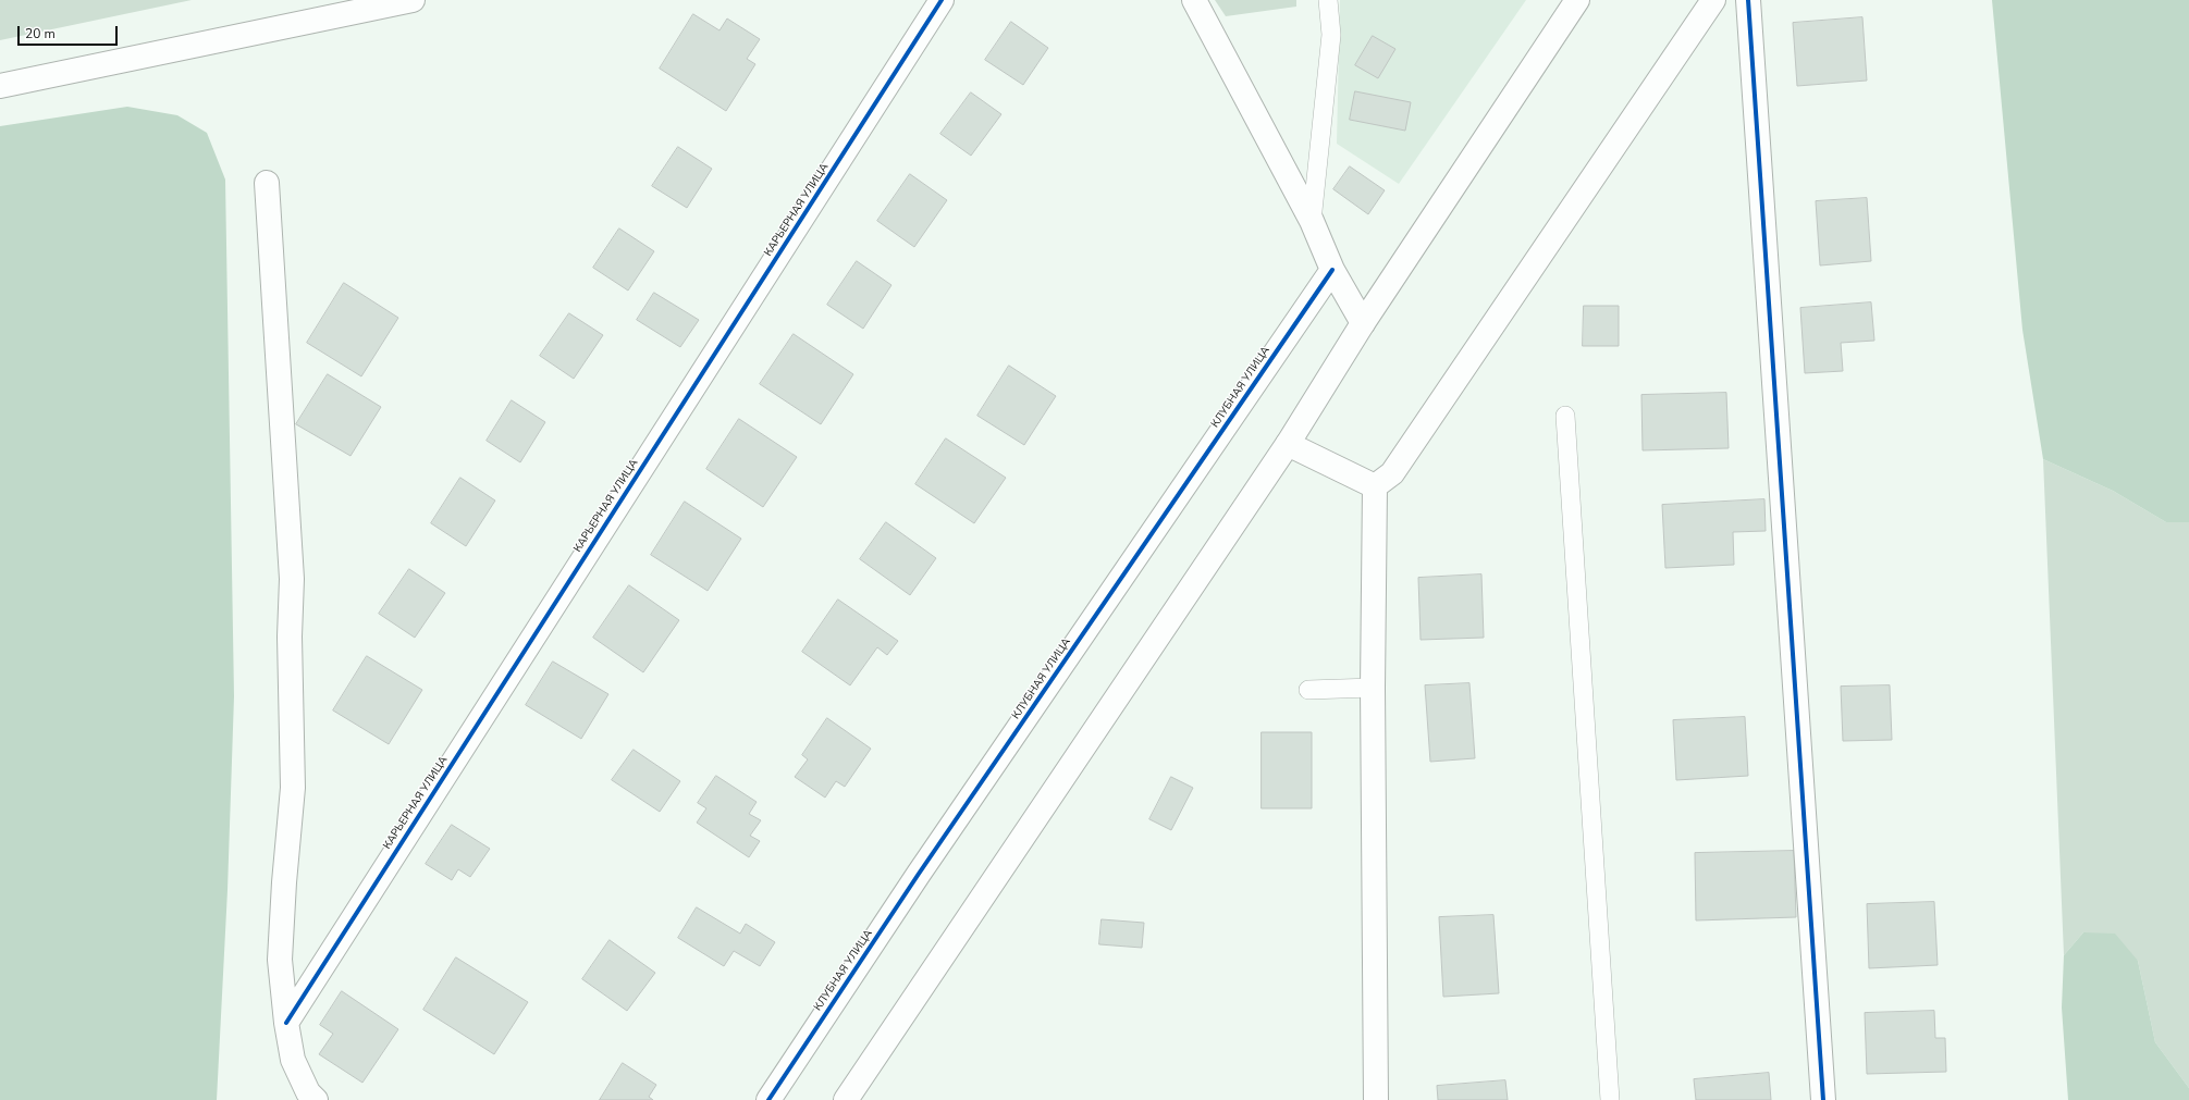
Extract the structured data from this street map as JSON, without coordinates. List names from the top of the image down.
{
  "streets": {
    "street": ["КАРЬЕРНАЯ УЛИЦА", "КЛУБНАЯ УЛИЦА"]
  },
  "scale_bar": "20 m"
}
